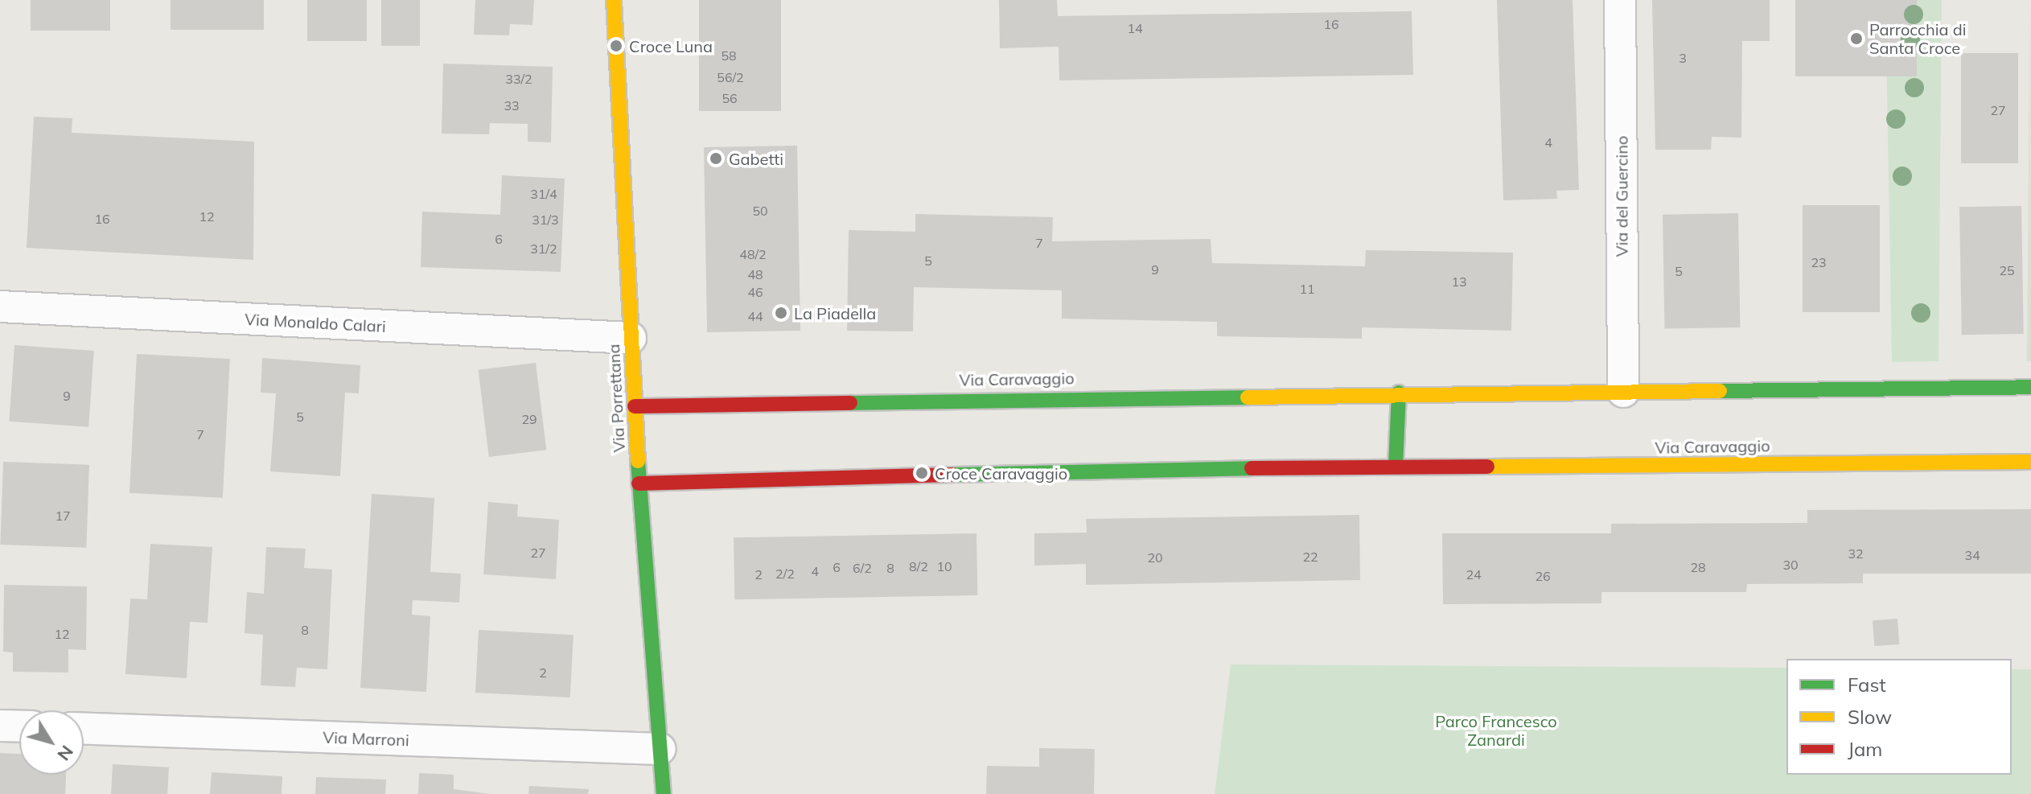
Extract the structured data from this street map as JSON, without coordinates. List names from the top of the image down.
{
  "streets": {
    "main road": ["Via Caravaggio", "Via Porrettana"],
    "street": ["Via del Guercino", "Via Monaldo Calari", "Via Marroni"]
  },
  "crossings": [
    ["Via del Guercino", "Via Caravaggio"],
    ["Via Monaldo Calari", "Via Porrettana"],
    ["Via Caravaggio", "Via Porrettana"],
    ["Via Porrettana", "Via Marroni"]
  ],
  "parks": ["Parco Francesco Zanardi"],
  "places": [
    "Parrocchia di Santa Croce",
    "Croce Luna",
    "Gabetti",
    "La Piadella",
    "Croce Caravaggio"
  ],
  "house_numbers": [
    "16",
    "14",
    "58",
    "3",
    "56/2",
    "33/2",
    "56",
    "33",
    "27",
    "4",
    "31/4",
    "50",
    "12",
    "16",
    "31/3",
    "6",
    "7",
    "31/2",
    "48/2",
    "5",
    "23",
    "9",
    "25",
    "5",
    "48",
    "13",
    "11",
    "46",
    "44",
    "9",
    "5",
    "29",
    "7",
    "17",
    "27",
    "32",
    "34",
    "22",
    "20",
    "30",
    "8/2",
    "10",
    "6",
    "28",
    "6/2",
    "8",
    "4",
    "2/2",
    "2",
    "24",
    "26",
    "8",
    "12",
    "2"
  ],
  "legend": ["Fast", "Slow", "Jam"],
  "north": "bottom right"
}
